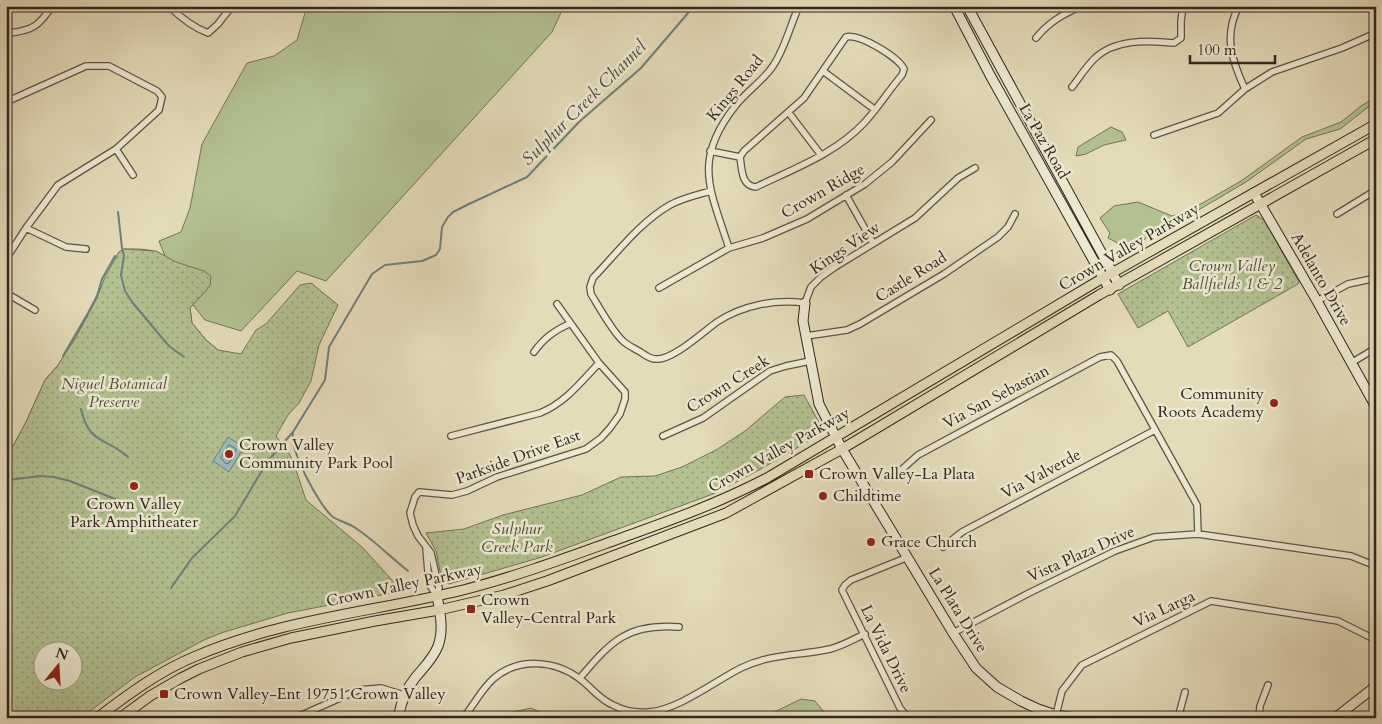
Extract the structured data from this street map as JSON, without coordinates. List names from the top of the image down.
{
  "streets": {
    "main road": ["Crown Valley Parkway"],
    "street": [
      "Kings Road",
      "La Paz Road",
      "Crown Ridge",
      "Kings View",
      "Castle Road",
      "Adelanto Drive",
      "Crown Creek",
      "Via San Sebastian",
      "Parkside Drive East",
      "Via Valverde",
      "Vista Plaza Drive",
      "Via Larga",
      "La Plata Drive",
      "La Vida Drive"
    ]
  },
  "crossings": [
    ["Kings Road", "Crown Ridge"],
    ["La Paz Road", "Crown Valley Parkway"],
    ["Crown Valley Parkway", "Adelanto Drive"],
    ["Crown Valley Parkway", "Parkside Drive East"],
    ["Crown Valley Parkway", "La Plata Drive"],
    ["Kings View", "La Plata Drive"],
    ["Castle Road", "La Plata Drive"],
    ["Crown Creek", "La Plata Drive"],
    ["Via San Sebastian", "Via Valverde"],
    ["Vista Plaza Drive", "La Plata Drive"],
    ["Via Larga", "La Plata Drive"],
    ["La Plata Drive", "La Vida Drive"]
  ],
  "water": ["Sulphur Creek Channel"],
  "parks": ["Crown Valley Ballfields 1 & 2", "Niguel Botanical Preserve", "Sulphur Creek Park"],
  "places": {
    "other": [
      "Community Roots Academy",
      "Crown Valley Community Park Pool",
      "Crown Valley Park Amphitheater",
      "Childtime",
      "Grace Church"
    ],
    "transit": ["Crown Valley-La Plata", "Crown Valley-Central Park", "Crown Valley-Ent 19751 Crown Valley"]
  },
  "scale_bar": "100 m",
  "north": "top"
}
